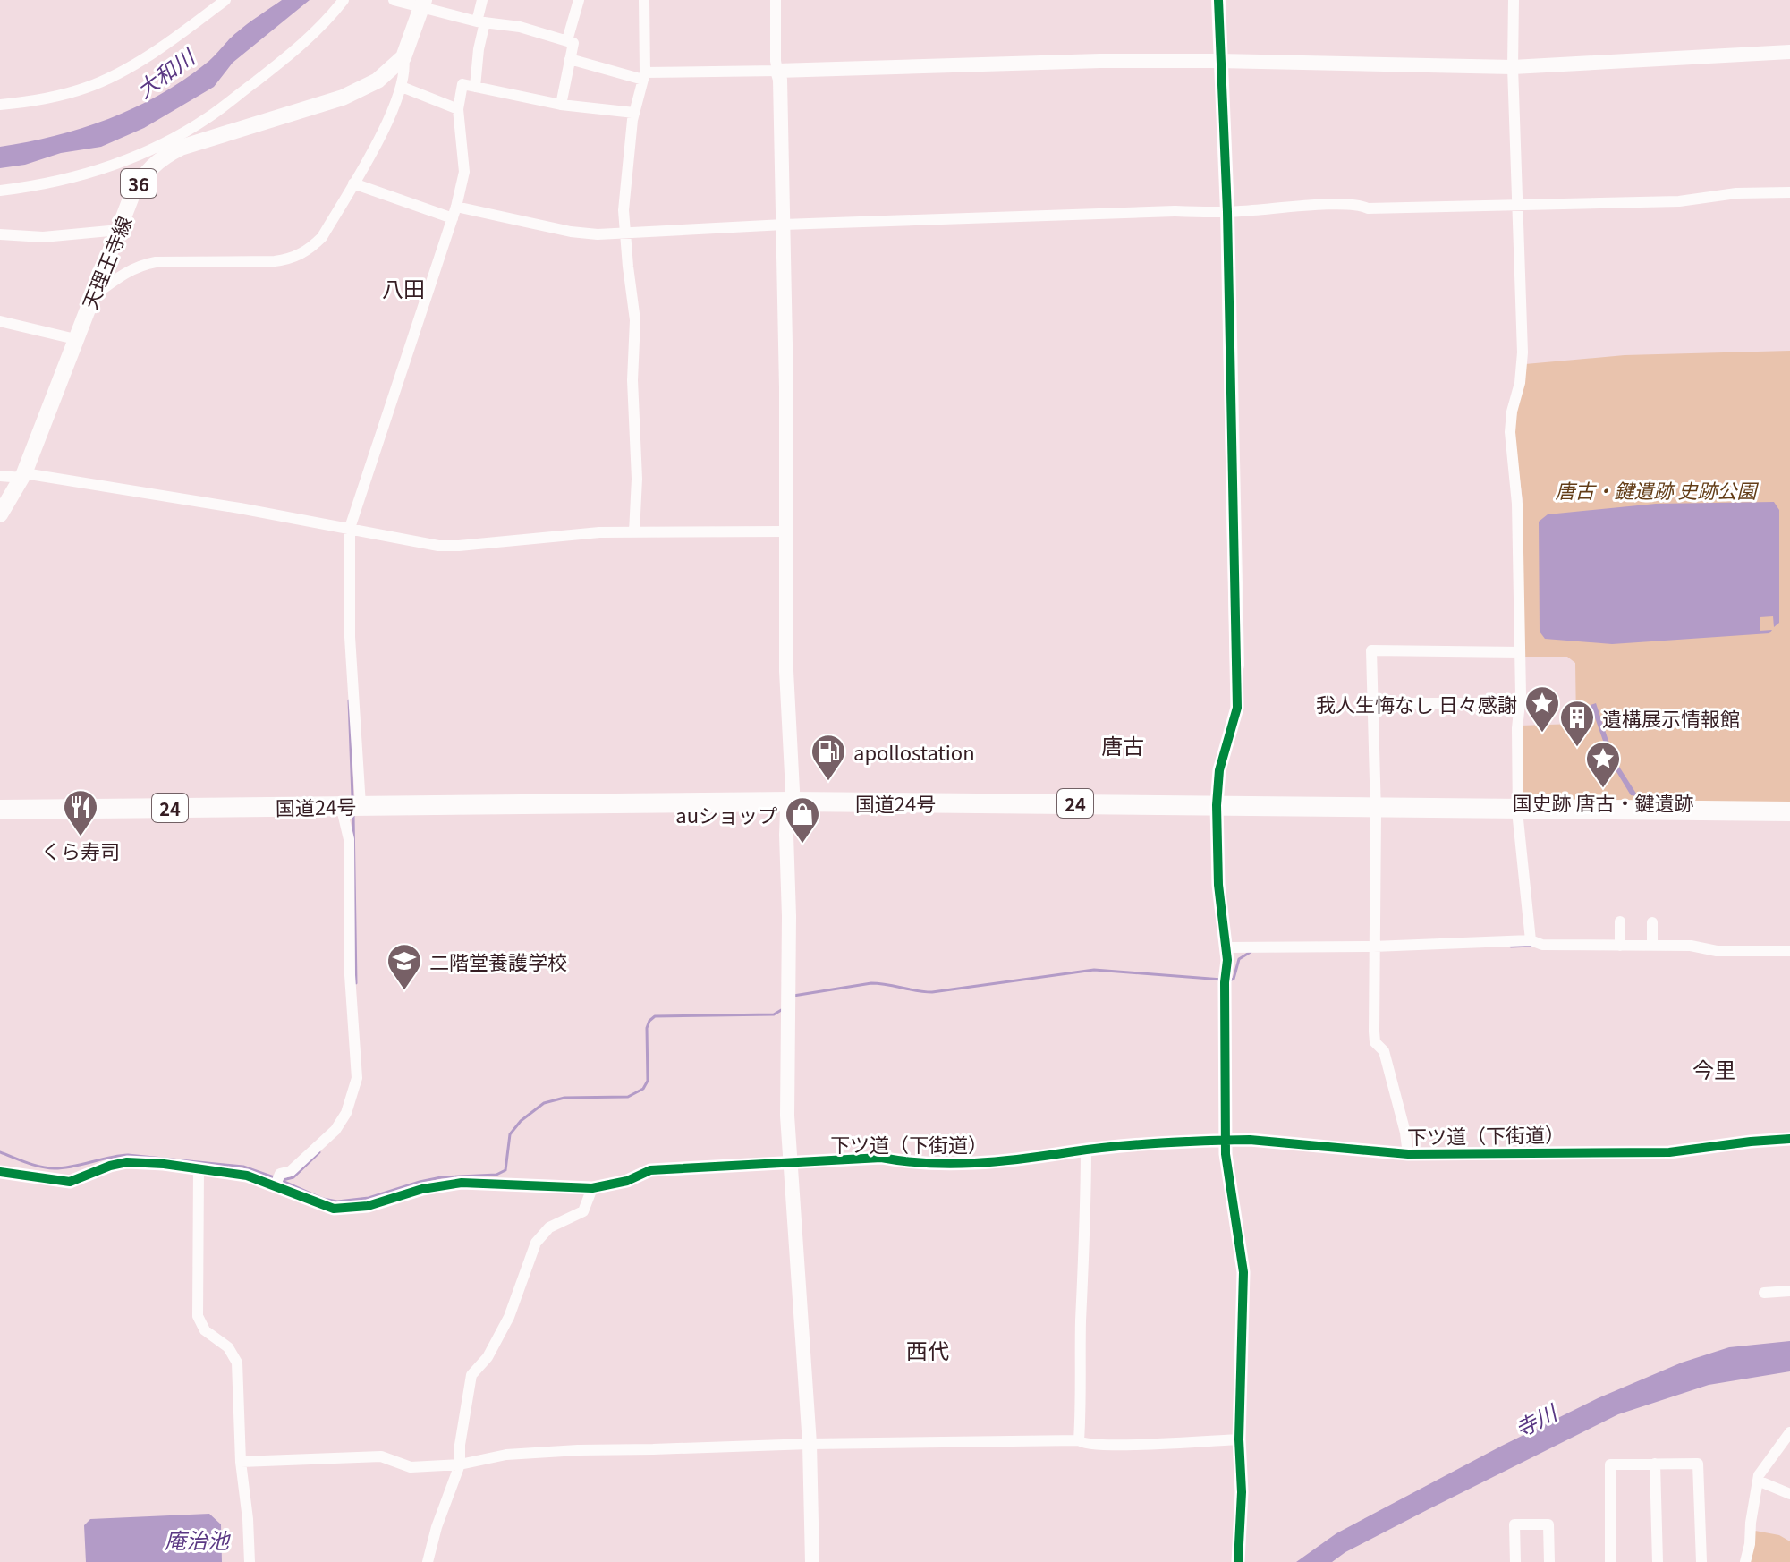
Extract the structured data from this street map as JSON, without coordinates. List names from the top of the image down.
{
  "streets": {
    "highway": ["国道24号", "24"],
    "main road": ["36", "天理王寺線"],
    "street": ["下ツ道（下街道）"]
  },
  "districts": [
    "八田",
    "唐古",
    "今里",
    "西代"
  ],
  "water": ["大和川", "寺川", "庵治池"],
  "parks": ["唐古・鍵遺跡 史跡公園"],
  "places": {
    "place": ["我人生悔なし 日々感謝", "国史跡 唐古・鍵遺跡"],
    "building": ["遺構展示情報館"],
    "fuel station": ["apollostation"],
    "restaurant": ["くら寿司"],
    "shop": ["auショップ"],
    "school or university": ["二階堂養護学校"]
  }
}
